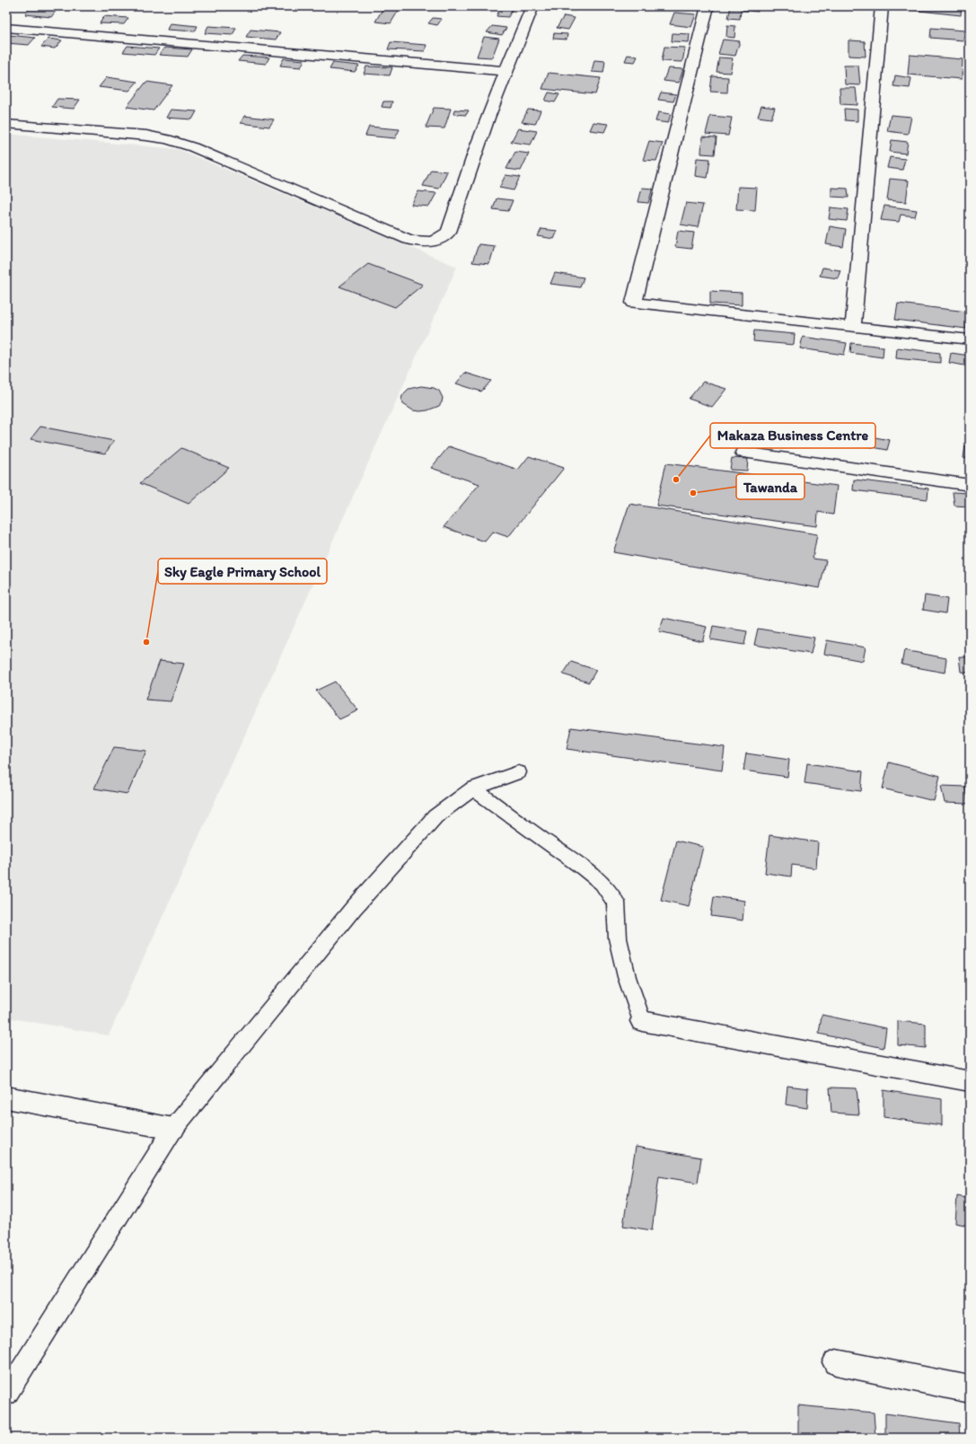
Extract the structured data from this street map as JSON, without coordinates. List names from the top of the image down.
{
  "places": ["Makaza Business Centre", "Tawanda", "Sky Eagle Primary School"]
}
